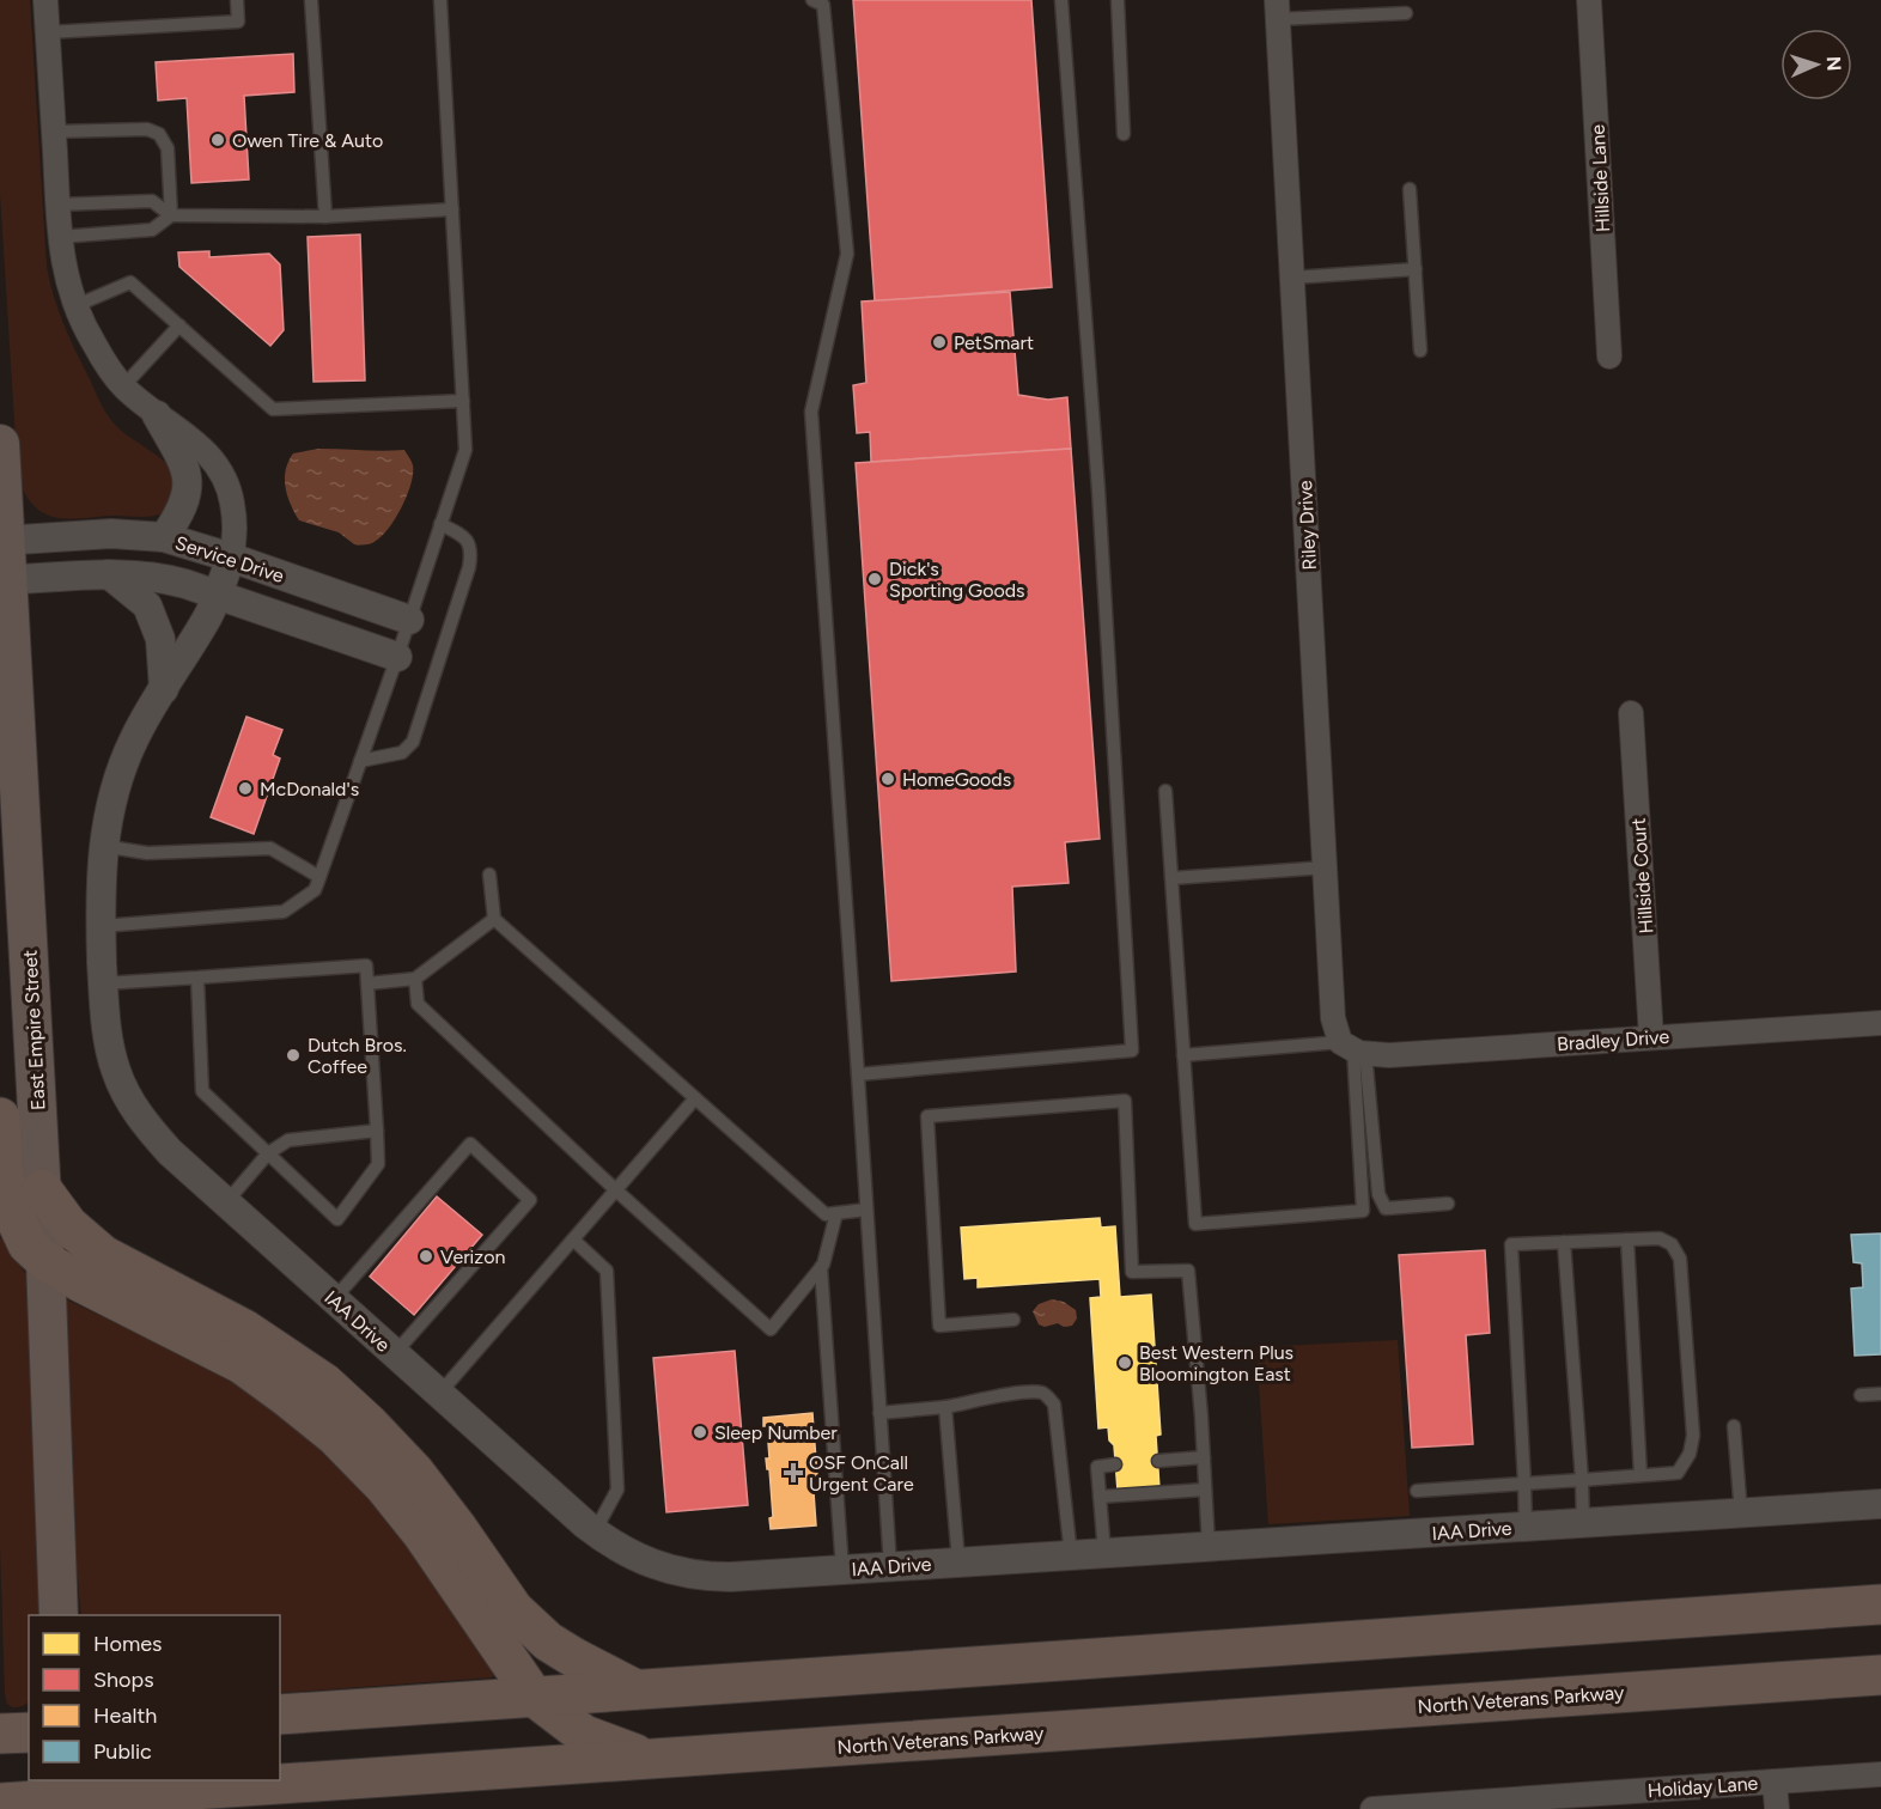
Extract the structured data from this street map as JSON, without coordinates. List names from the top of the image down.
{
  "streets": {
    "highway": ["North Veterans Parkway"],
    "main road": ["East Empire Street"],
    "street": [
      "Hillside Lane",
      "Riley Drive",
      "Service Drive",
      "Hillside Court",
      "Bradley Drive",
      "IAA Drive",
      "Holiday Lane"
    ]
  },
  "crossings": [
    ["Riley Drive", "Bradley Drive"],
    ["Service Drive", "East Empire Street"],
    ["Service Drive", "IAA Drive"],
    ["Hillside Court", "Bradley Drive"]
  ],
  "places": {
    "other": [
      "Owen Tire & Auto",
      "PetSmart",
      "Dick's Sporting Goods",
      "HomeGoods",
      "McDonald's",
      "Dutch Bros. Coffee",
      "Verizon",
      "Best Western Plus Bloomington East",
      "Sleep Number"
    ],
    "health": ["OSF OnCall Urgent Care"]
  },
  "legend": [
    "Homes",
    "Shops",
    "Health",
    "Public"
  ],
  "north": "right"
}
